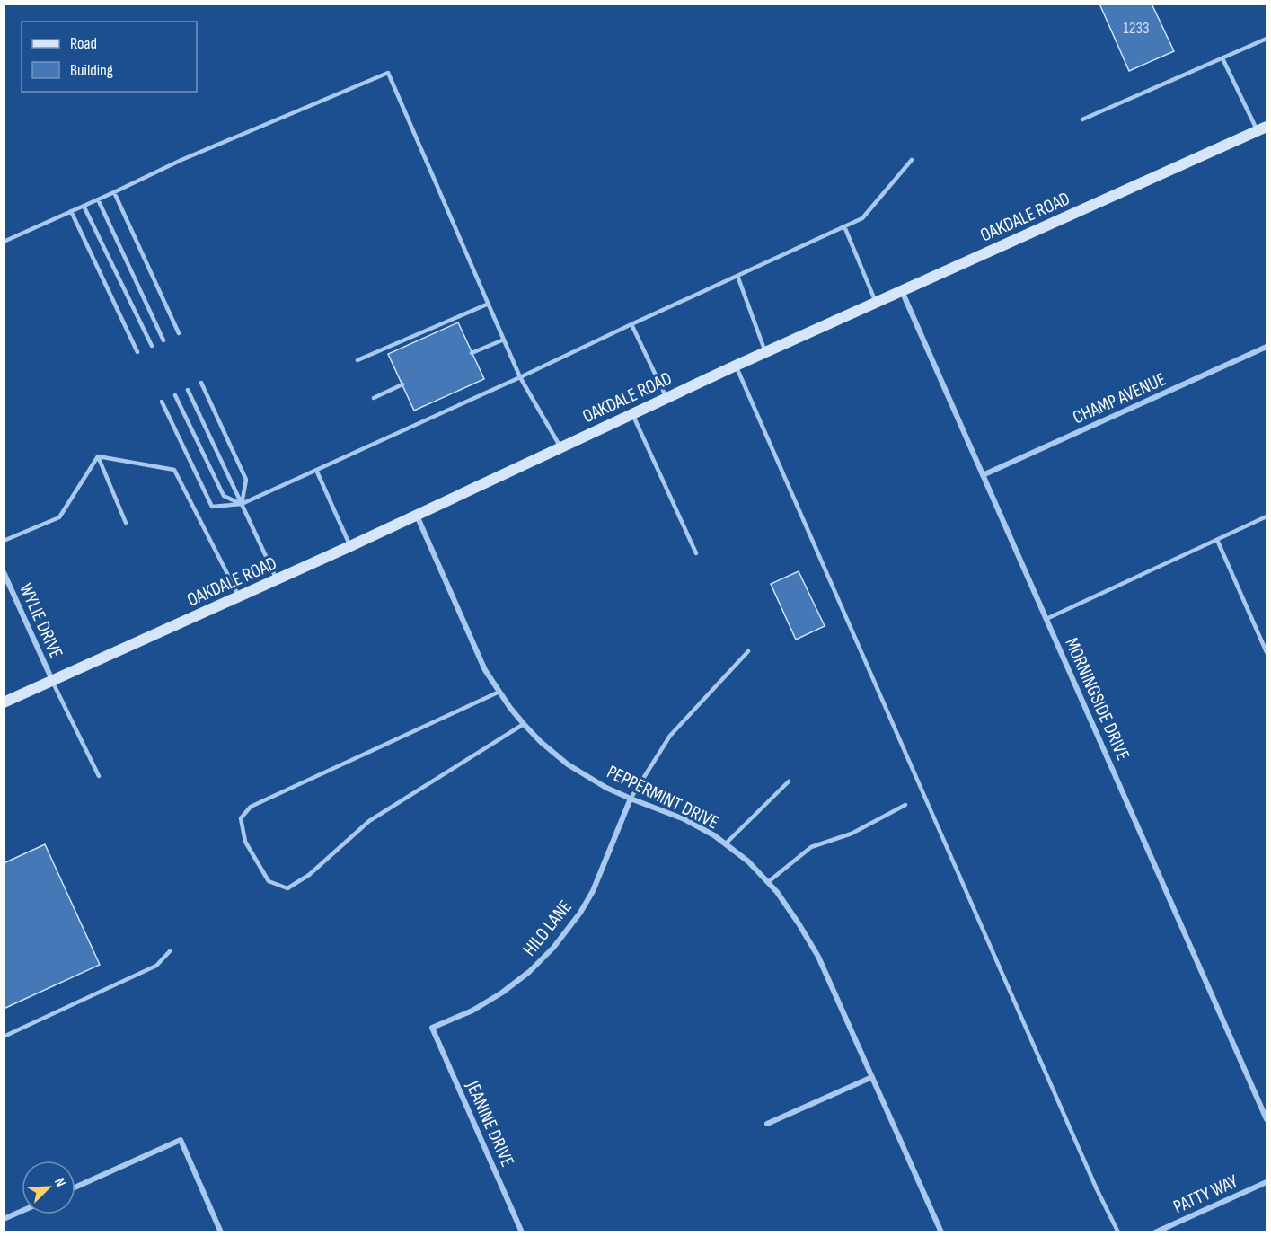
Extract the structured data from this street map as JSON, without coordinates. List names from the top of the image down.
{
  "streets": {
    "main road": ["OAKDALE ROAD"],
    "street": [
      "CHAMP AVENUE",
      "WYLIE DRIVE",
      "MORNINGSIDE DRIVE",
      "PEPPERMINT DRIVE",
      "HILO LANE",
      "JEANINE DRIVE",
      "PATTY WAY"
    ]
  },
  "crossings": [
    ["OAKDALE ROAD", "WYLIE DRIVE"],
    ["OAKDALE ROAD", "MORNINGSIDE DRIVE"],
    ["OAKDALE ROAD", "PEPPERMINT DRIVE"],
    ["CHAMP AVENUE", "MORNINGSIDE DRIVE"],
    ["PEPPERMINT DRIVE", "HILO LANE"],
    ["HILO LANE", "JEANINE DRIVE"]
  ],
  "house_numbers": ["1233"],
  "legend": ["Road", "Building"],
  "north": "top right"
}
